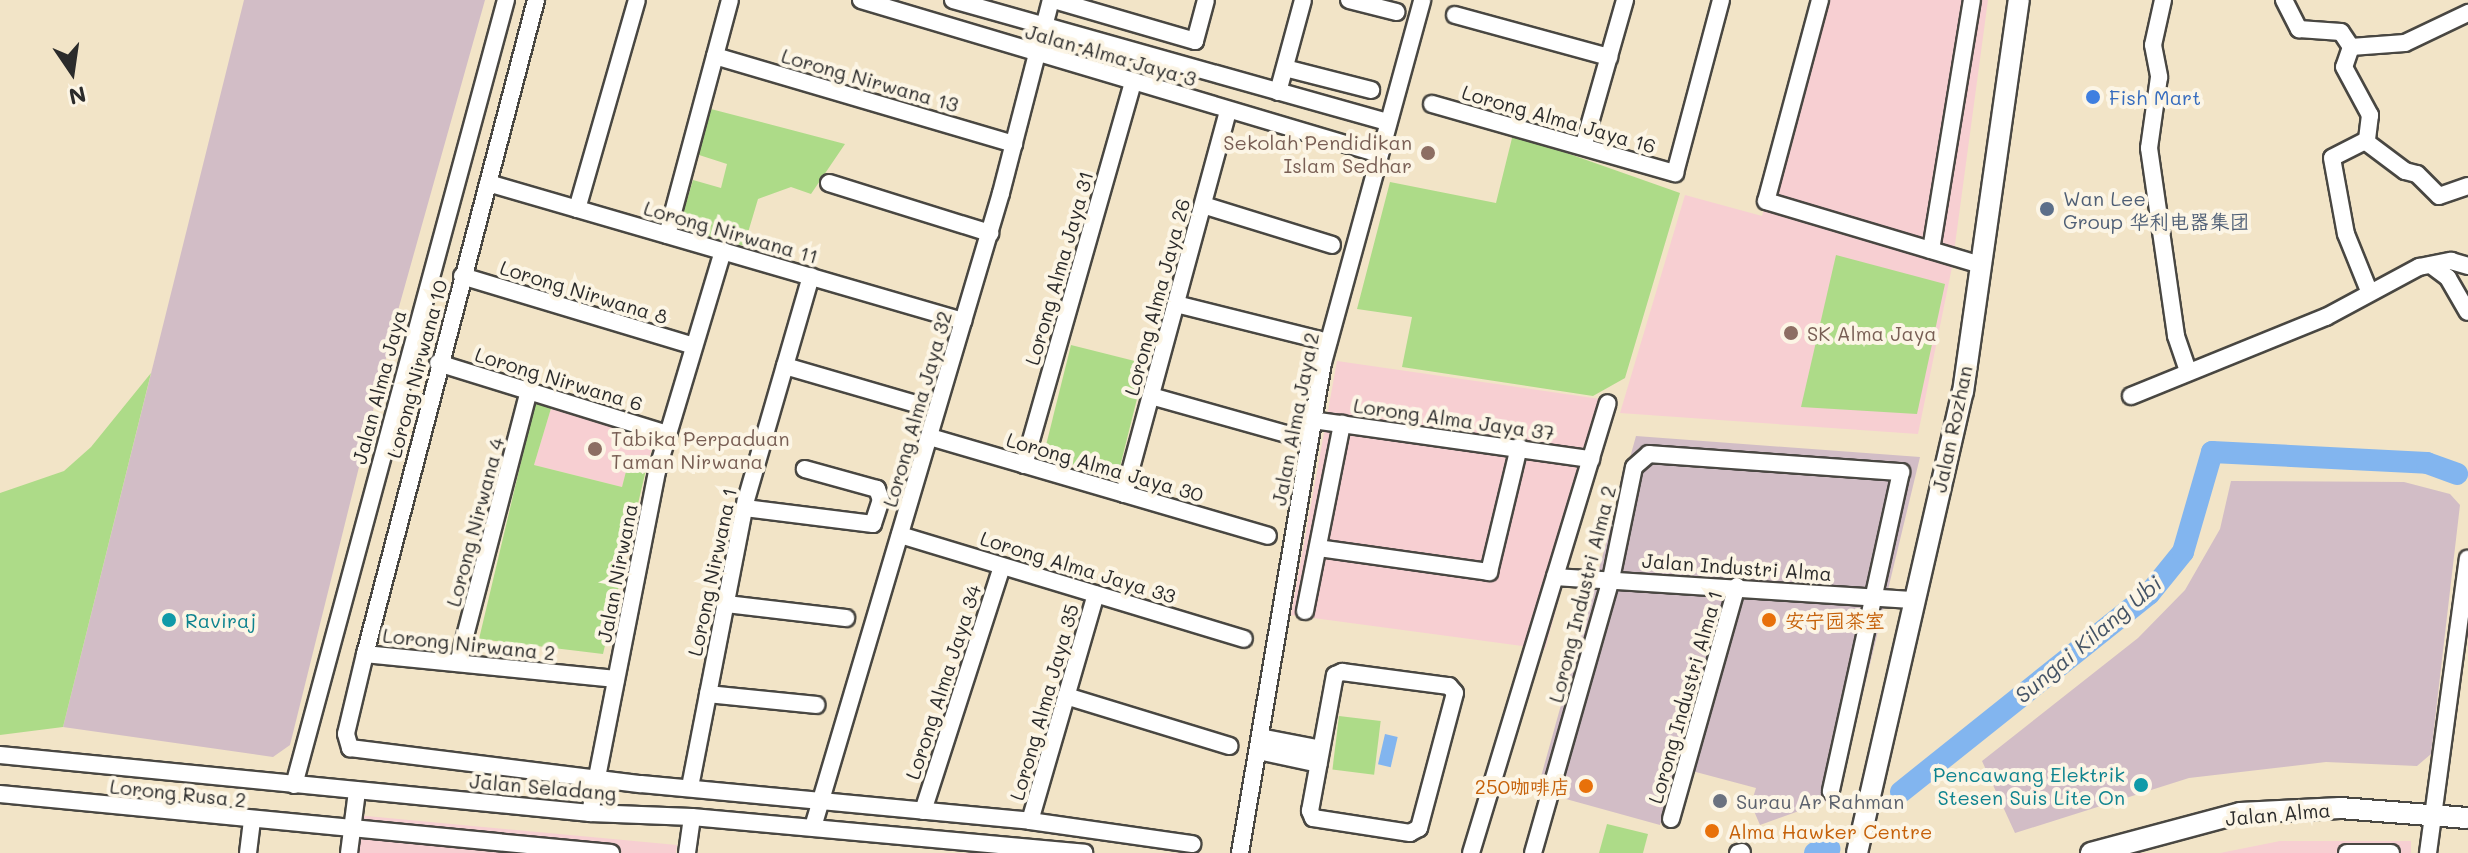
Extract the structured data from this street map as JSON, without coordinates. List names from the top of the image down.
{
  "streets": {
    "main road": ["Jalan Rozhan", "Jalan Alma"],
    "street": [
      "Jalan Alma Jaya 3",
      "Lorong Nirwana 13",
      "Lorong Alma Jaya 16",
      "Lorong Nirwana 11",
      "Lorong Alma Jaya 31",
      "Lorong Nirwana 8",
      "Lorong Alma Jaya 26",
      "Lorong Nirwana 10",
      "Lorong Nirwana 6",
      "Jalan Alma Jaya",
      "Lorong Alma Jaya 32",
      "Jalan Alma Jaya 2",
      "Lorong Alma Jaya 37",
      "Lorong Alma Jaya 30",
      "Lorong Nirwana 4",
      "Lorong Alma Jaya 33",
      "Jalan Industri Alma",
      "Lorong Nirwana 1",
      "Jalan Nirwana",
      "Lorong Industri Alma 2",
      "Lorong Nirwana 2",
      "Lorong Alma Jaya 34",
      "Lorong Industri Alma 1",
      "Lorong Alma Jaya 35",
      "Jalan Seladang",
      "Lorong Rusa 2"
    ]
  },
  "crossings": [
    ["Jalan Alma Jaya 3", "Lorong Alma Jaya 31"],
    ["Jalan Alma Jaya 3", "Lorong Alma Jaya 26"],
    ["Jalan Alma Jaya 3", "Lorong Alma Jaya 32"],
    ["Jalan Alma Jaya 3", "Jalan Alma Jaya 2"],
    ["Lorong Nirwana 13", "Lorong Alma Jaya 32"],
    ["Lorong Nirwana 11", "Lorong Nirwana 10"],
    ["Lorong Nirwana 11", "Lorong Alma Jaya 32"],
    ["Lorong Nirwana 11", "Lorong Nirwana 1"],
    ["Lorong Nirwana 11", "Jalan Nirwana"],
    ["Lorong Alma Jaya 31", "Lorong Alma Jaya 30"],
    ["Lorong Nirwana 8", "Lorong Nirwana 10"],
    ["Lorong Nirwana 8", "Jalan Nirwana"],
    ["Lorong Alma Jaya 26", "Lorong Alma Jaya 30"],
    ["Lorong Nirwana 10", "Lorong Nirwana 6"],
    ["Lorong Nirwana 10", "Lorong Nirwana 2"],
    ["Lorong Nirwana 10", "Jalan Seladang"],
    ["Lorong Nirwana 6", "Lorong Nirwana 4"],
    ["Lorong Nirwana 6", "Jalan Nirwana"],
    ["Jalan Alma Jaya", "Jalan Seladang"],
    ["Lorong Alma Jaya 32", "Lorong Alma Jaya 30"],
    ["Lorong Alma Jaya 32", "Lorong Alma Jaya 33"],
    ["Lorong Alma Jaya 32", "Jalan Seladang"],
    ["Jalan Alma Jaya 2", "Lorong Alma Jaya 37"],
    ["Jalan Rozhan", "Jalan Industri Alma"],
    ["Jalan Rozhan", "Lorong Industri Alma 2"],
    ["Lorong Nirwana 4", "Lorong Nirwana 2"],
    ["Lorong Alma Jaya 33", "Lorong Alma Jaya 34"],
    ["Lorong Alma Jaya 33", "Lorong Alma Jaya 35"],
    ["Jalan Industri Alma", "Lorong Industri Alma 2"],
    ["Jalan Industri Alma", "Lorong Industri Alma 1"],
    ["Lorong Nirwana 1", "Jalan Seladang"],
    ["Jalan Nirwana", "Lorong Nirwana 2"],
    ["Jalan Nirwana", "Jalan Seladang"],
    ["Lorong Alma Jaya 34", "Jalan Seladang"],
    ["Lorong Alma Jaya 35", "Jalan Seladang"]
  ],
  "water": ["Sungai Kilang Ubi"],
  "places": [
    "Fish Mart",
    "Sekolah Pendidikan Islam Sedhar",
    "Wan Lee Group 华利电器集团",
    "SK Alma Jaya",
    "Tabika Perpaduan Taman Nirwana",
    "Raviraj",
    "安宁园茶室",
    "Pencawang Elektrik Stesen Suis Lite On",
    "250咖啡店",
    "Surau Ar Rahman",
    "Alma Hawker Centre"
  ],
  "north": "bottom"
}
